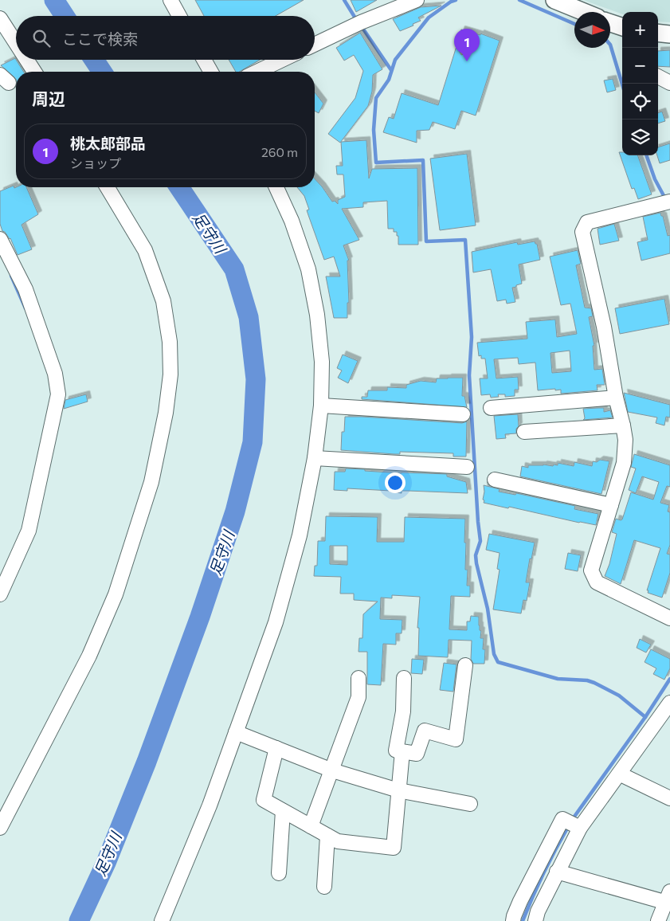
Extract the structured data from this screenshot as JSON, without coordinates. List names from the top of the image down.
{
  "water": ["足守川"],
  "north": "right",
  "page": {
    "map_buttons": ["+", "−"],
    "search": "ここで検索",
    "pins": "1",
    "heading": "周辺",
    "list": [
      {
        "mark": "1",
        "name": "桃太郎部品",
        "note": "ショップ",
        "value": "260 m"
      }
    ]
  }
}
